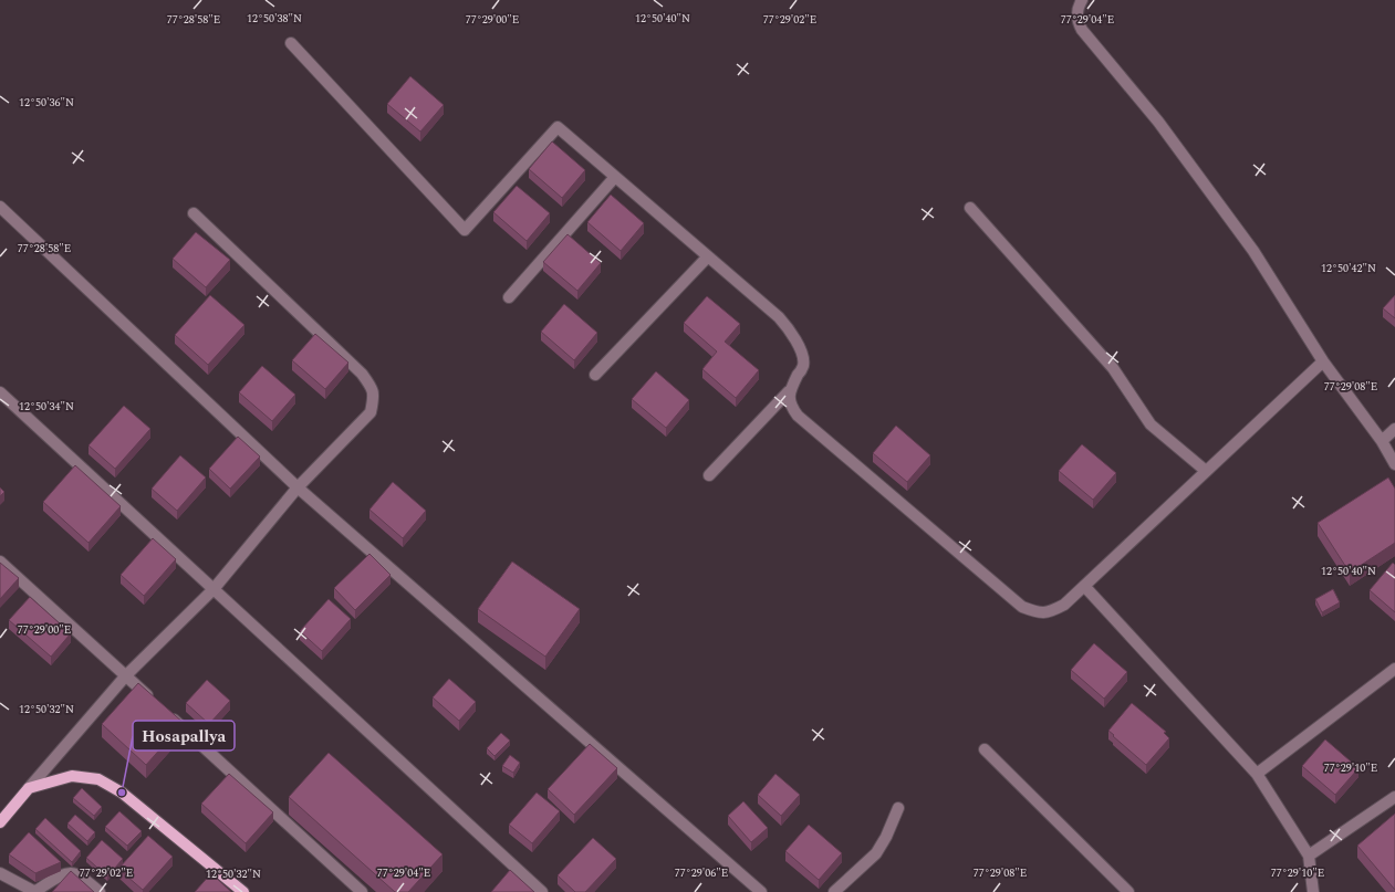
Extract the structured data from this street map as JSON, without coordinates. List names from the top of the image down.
{
  "places": ["Hosapallya"],
  "coordinates": [
    "12°50'38\"N",
    "12°50'40\"N",
    "77°28'58\"E",
    "77°29'00\"E",
    "77°29'02\"E",
    "77°29'04\"E",
    "12°50'36\"N",
    "12°50'42\"N",
    "77°29'08\"E",
    "12°50'34\"N",
    "12°50'32\"N",
    "77°29'10\"E",
    "77°29'06\"E"
  ]
}
